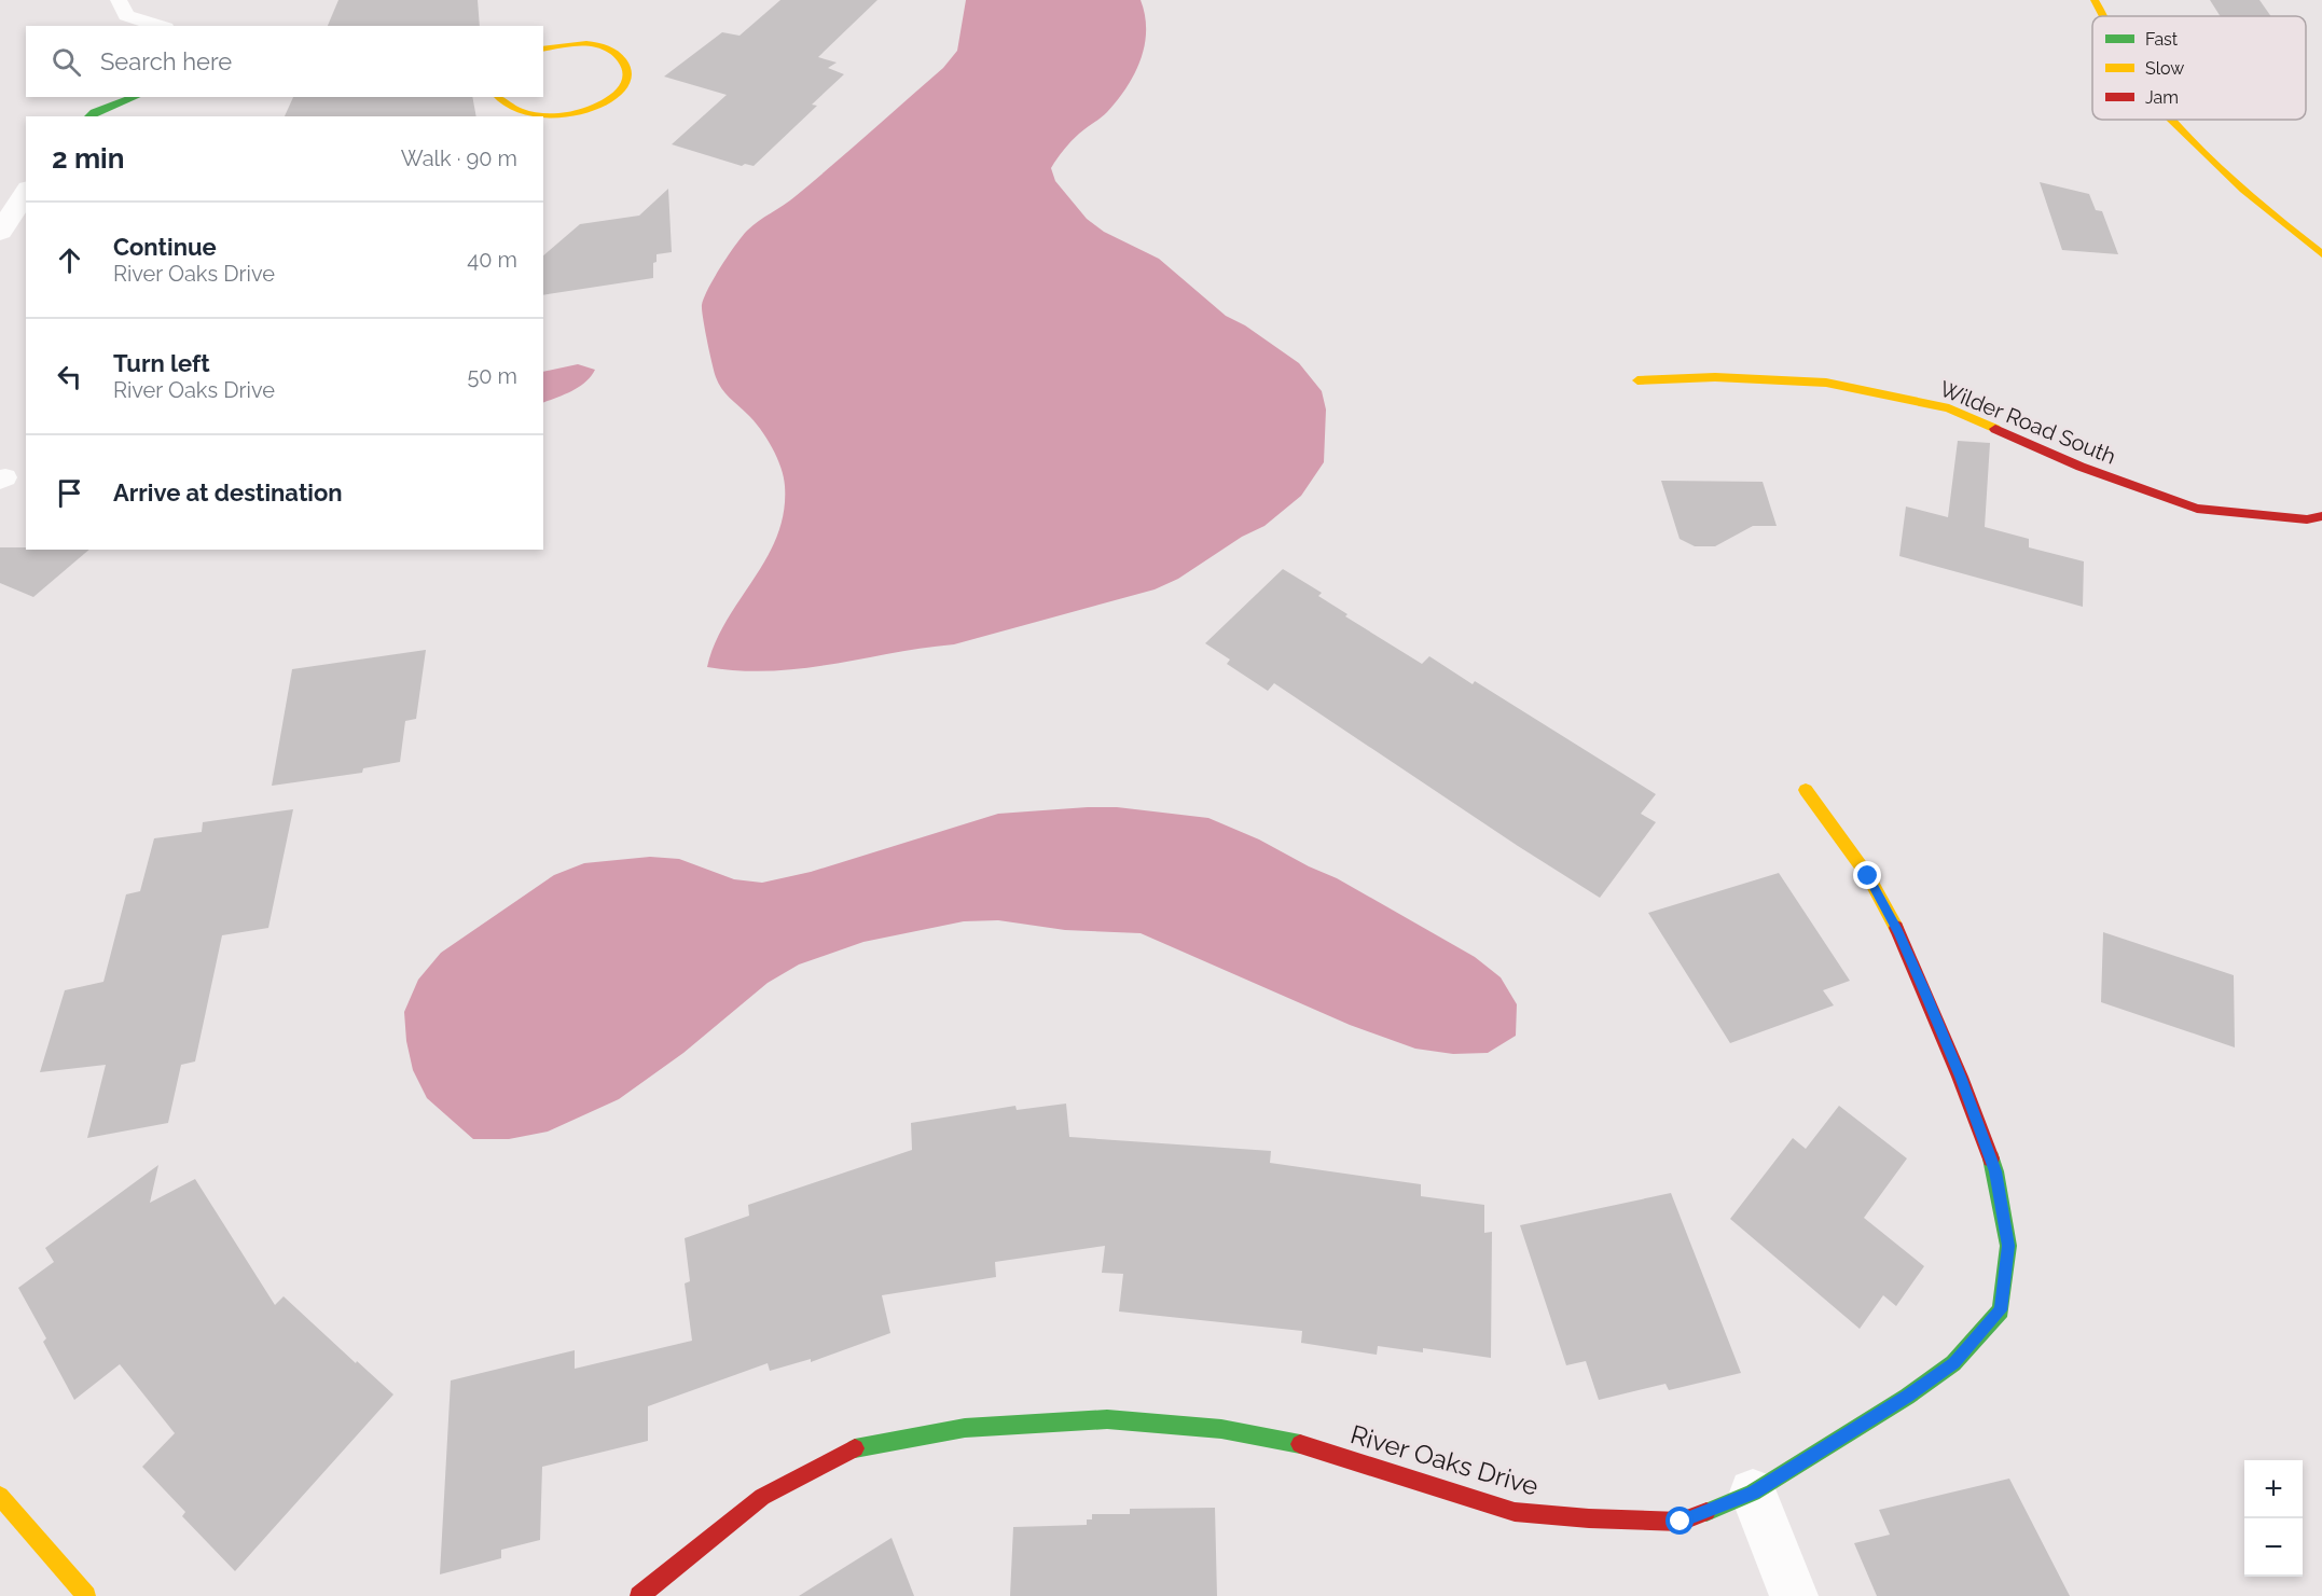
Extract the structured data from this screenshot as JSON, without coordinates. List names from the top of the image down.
{
  "streets": {
    "street": ["Wilder Road South", "River Oaks Drive"]
  },
  "legend": ["Fast", "Slow", "Jam"],
  "page": {
    "search": "Search here",
    "heading": ["2 min", "Walk · 90 m"],
    "list": [
      ["Continue", "River Oaks Drive", "40 m"],
      ["Turn left", "River Oaks Drive", "50 m"],
      "Arrive at destination"
    ],
    "map_buttons": ["+", "−"]
  }
}
